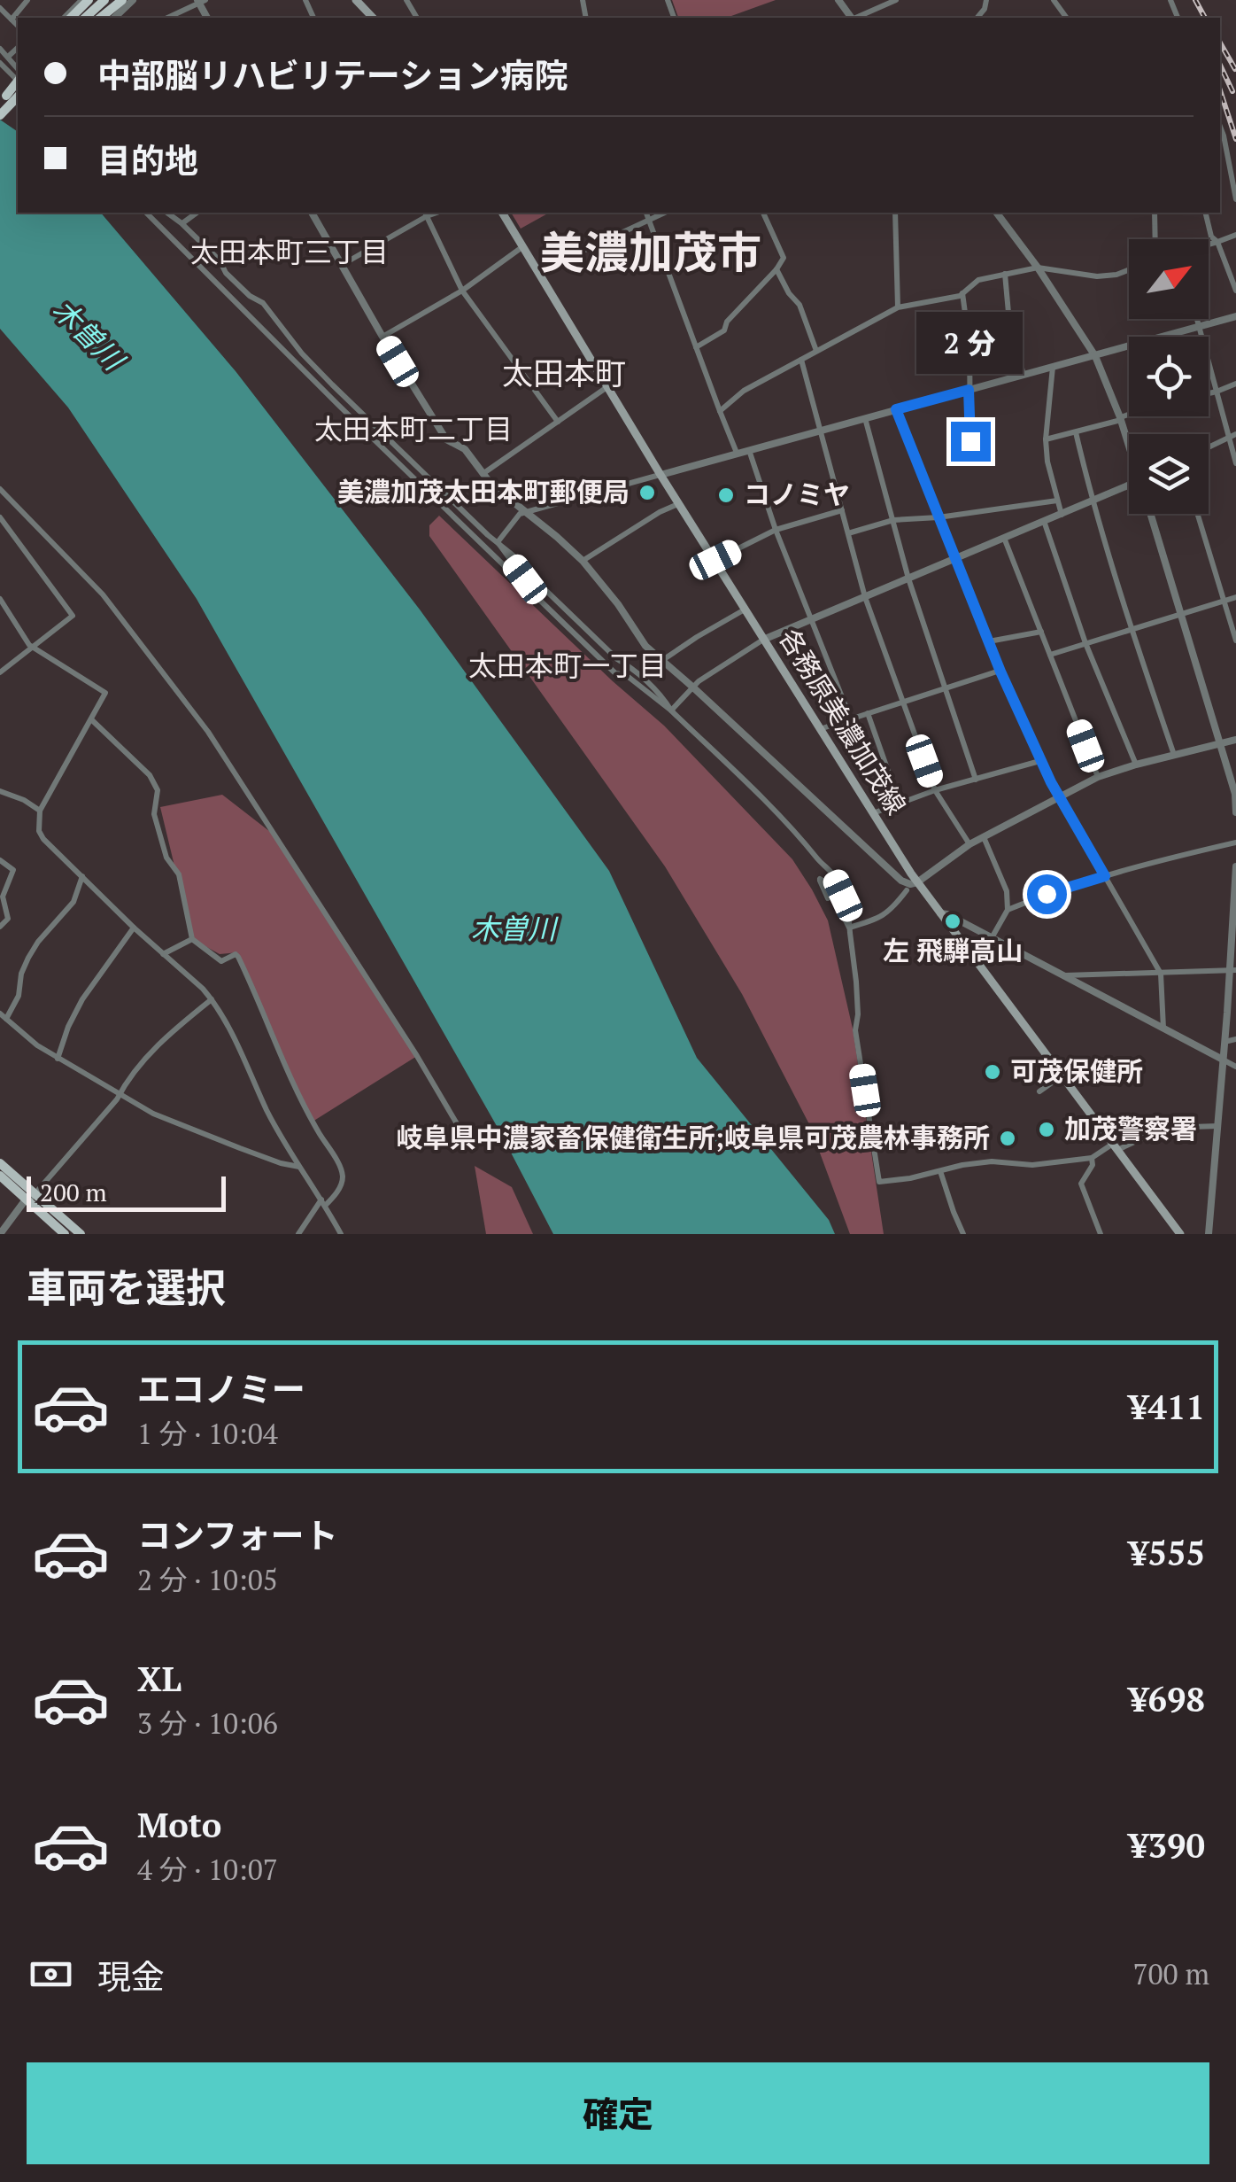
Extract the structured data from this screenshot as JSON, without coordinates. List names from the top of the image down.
{
  "streets": {
    "main road": ["各務原美濃加茂線"]
  },
  "districts": [
    "太田本町三丁目",
    "美濃加茂市",
    "太田本町",
    "太田本町二丁目",
    "太田本町一丁目"
  ],
  "water": ["木曽川"],
  "places": [
    "美濃加茂太田本町郵便局",
    "コノミヤ",
    "左 飛騨高山",
    "可茂保健所",
    "加茂警察署",
    "岐阜県中濃家畜保健衛生所;岐阜県可茂農林事務所"
  ],
  "scale_bar": "200 m",
  "north": "top right",
  "page": {
    "banner": ["中部脳リハビリテーション病院", "目的地"],
    "bubble": "2 分",
    "scale": "200 m",
    "heading": "車両を選択",
    "list": [
      {
        "name": "エコノミー",
        "note": "1 分 · 10:04",
        "value": "¥411"
      },
      {
        "name": "コンフォート",
        "note": "2 分 · 10:05",
        "value": "¥555"
      },
      {
        "name": "XL",
        "note": "3 分 · 10:06",
        "value": "¥698"
      },
      {
        "name": "Moto",
        "note": "4 分 · 10:07",
        "value": "¥390"
      }
    ],
    "pay": ["現金", "700 m"],
    "buttons": "確定"
  }
}
